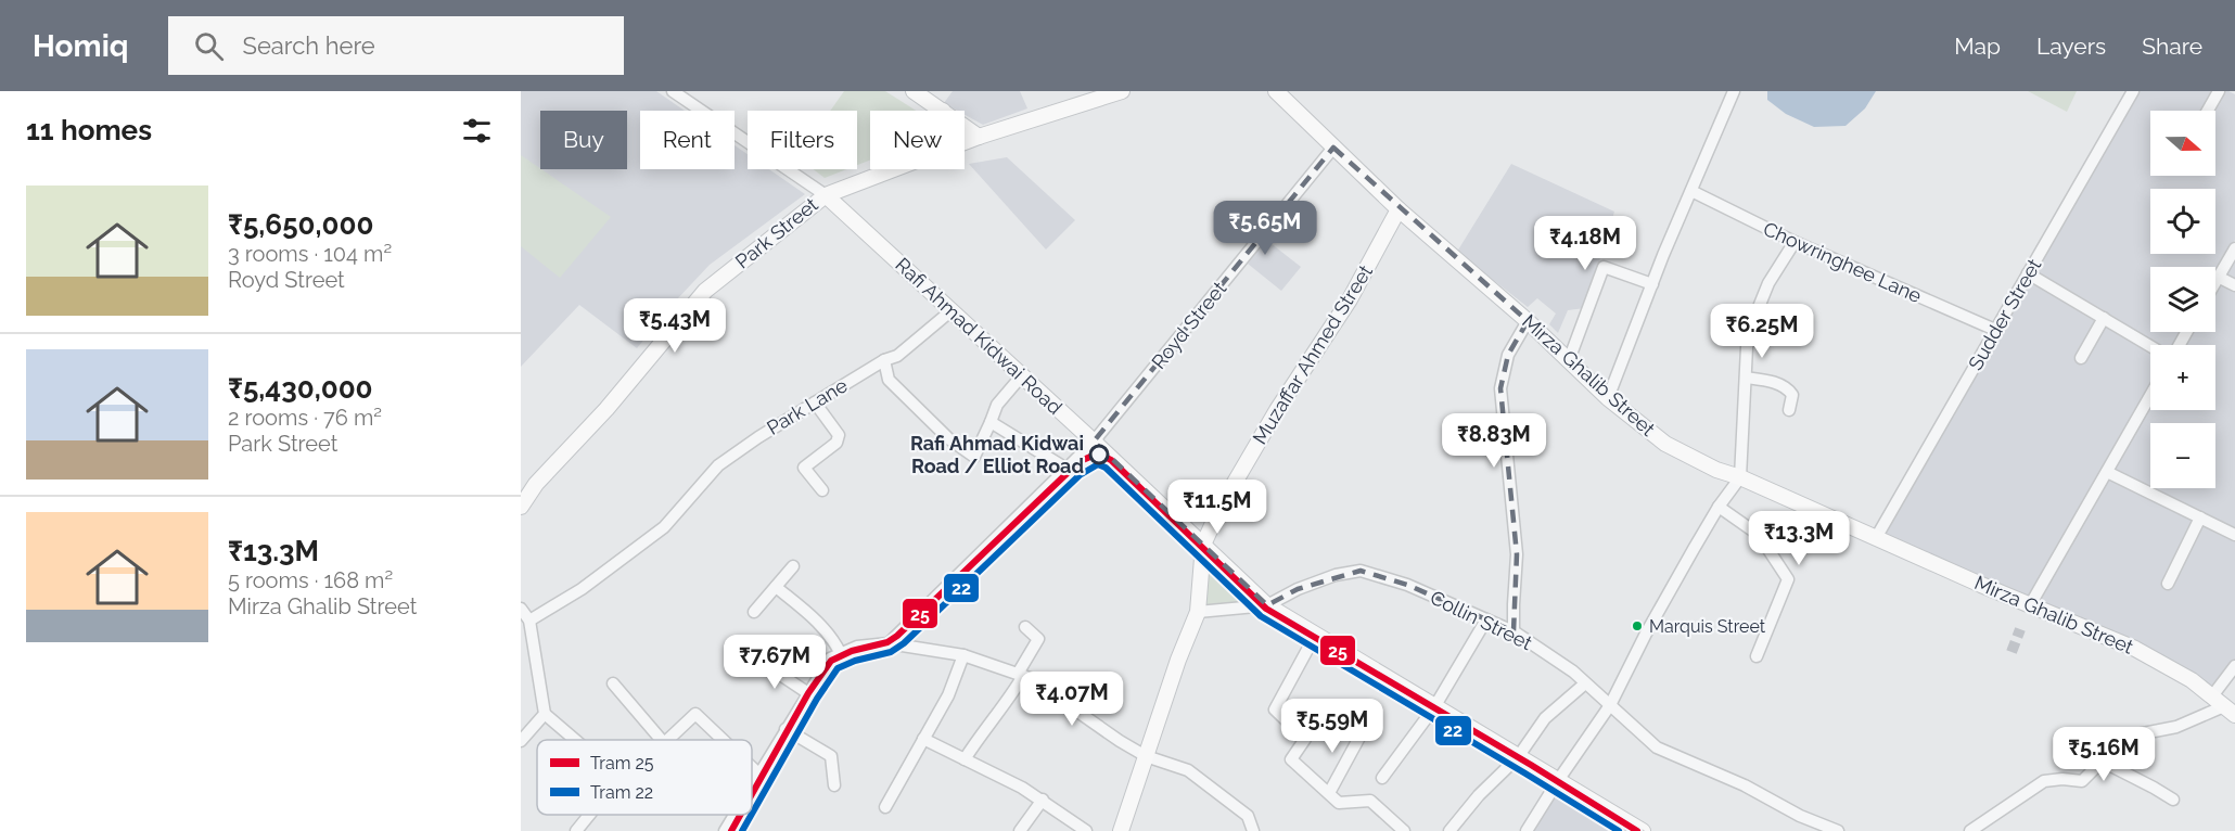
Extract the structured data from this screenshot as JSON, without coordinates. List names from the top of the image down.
{
  "streets": {
    "main road": [
      "Park Street",
      "Rafi Ahmad Kidwai Road",
      "Muzaffar Ahmed Street",
      "Mirza Ghalib Street"
    ],
    "street": [
      "Chowringhee Lane",
      "Sudder Street",
      "Royd Street",
      "Park Lane",
      "Collin Street"
    ]
  },
  "crossings": [
    ["Park Street", "Rafi Ahmad Kidwai Road"],
    ["Chowringhee Lane", "Sudder Street"],
    ["Sudder Street", "Mirza Ghalib Street"],
    ["Royd Street", "Rafi Ahmad Kidwai Road"],
    ["Royd Street", "Mirza Ghalib Street"],
    ["Rafi Ahmad Kidwai Road", "Muzaffar Ahmed Street"],
    ["Rafi Ahmad Kidwai Road", "Park Lane"],
    ["Rafi Ahmad Kidwai Road", "Collin Street"],
    ["Muzaffar Ahmed Street", "Mirza Ghalib Street"],
    ["Muzaffar Ahmed Street", "Collin Street"]
  ],
  "places": ["Rafi Ahmad Kidwai Road / Elliot Road", "Marquis Street"],
  "lines": ["tram line 25", "tram line 22"],
  "legend": ["Tram 25", "Tram 22"],
  "north": "right",
  "page": {
    "header": "Homiq",
    "search": "Search here",
    "nav": ["Map", "Layers", "Share"],
    "heading": "11 homes",
    "map_buttons": ["+", "−"],
    "chip": [
      "Buy",
      "Rent",
      "Filters",
      "New"
    ],
    "list": [
      {
        "name": "₹5,650,000",
        "note": "3 rooms · 104 m² · Royd Street"
      },
      {
        "name": "₹5,430,000",
        "note": "2 rooms · 76 m² · Park Street"
      },
      {
        "name": "₹13.3M",
        "note": "5 rooms · 168 m² · Mirza Ghalib Street"
      }
    ],
    "price": [
      "₹5.65M",
      "₹4.18M",
      "₹5.43M",
      "₹6.25M",
      "₹8.83M",
      "₹11.5M",
      "₹13.3M",
      "₹7.67M",
      "₹4.07M",
      "₹5.59M",
      "₹5.16M"
    ]
  }
}
